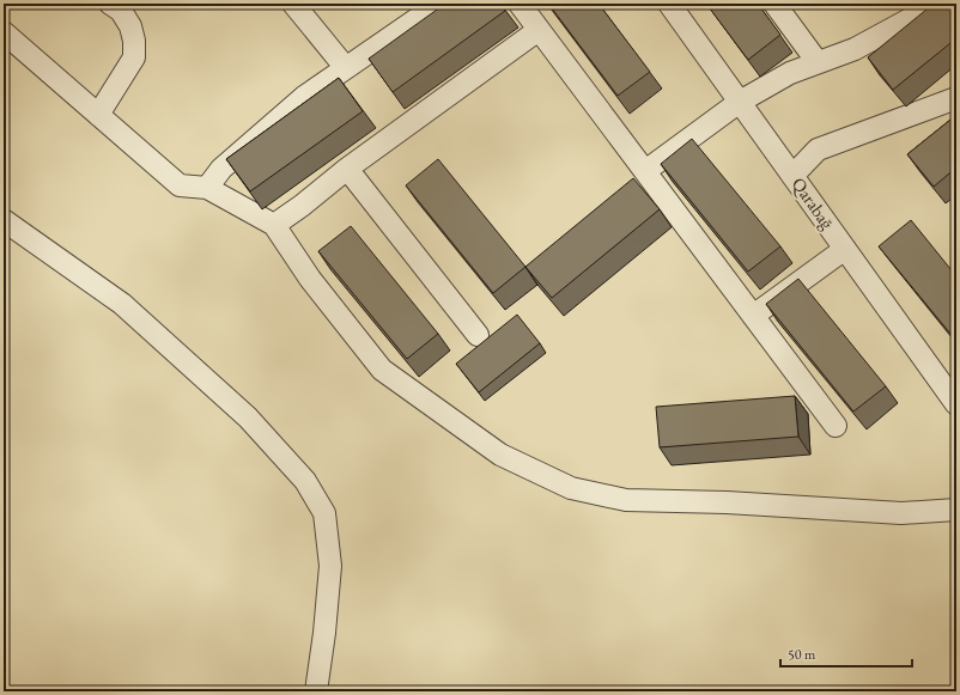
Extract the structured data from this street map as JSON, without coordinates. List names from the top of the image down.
{
  "streets": {
    "street": ["Qarabağ"]
  },
  "scale_bar": "50 m"
}
